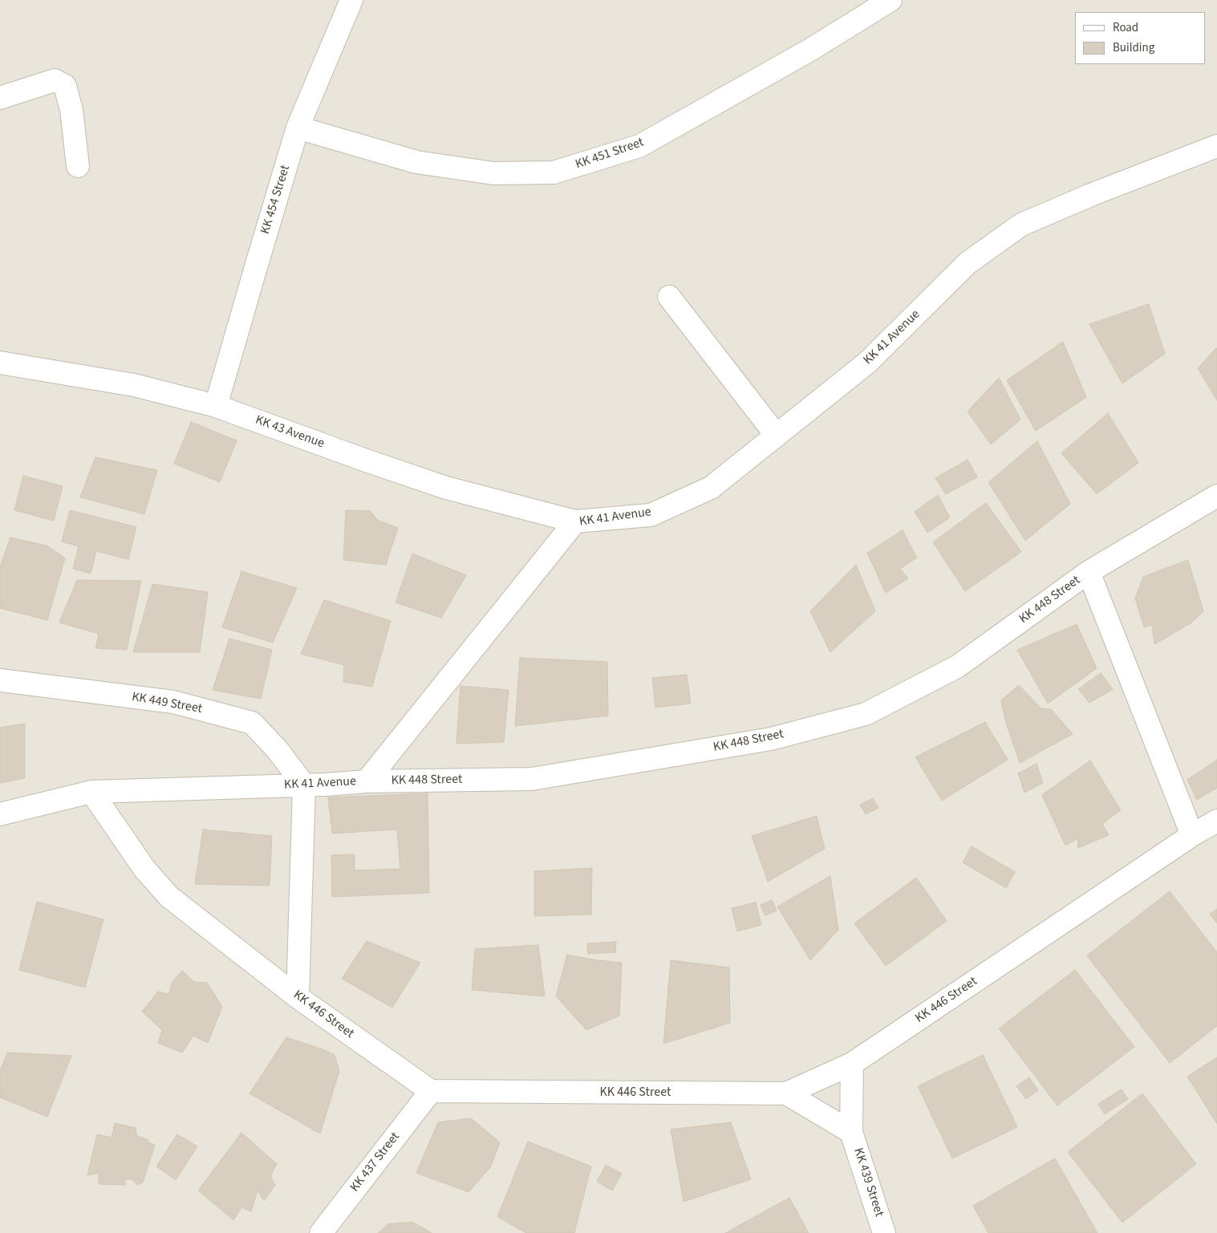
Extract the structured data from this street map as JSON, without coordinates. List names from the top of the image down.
{
  "streets": {
    "street": [
      "KK 451 Street",
      "KK 454 Street",
      "KK 41 Avenue",
      "KK 43 Avenue",
      "KK 448 Street",
      "KK 449 Street",
      "KK 446 Street",
      "KK 437 Street",
      "KK 439 Street"
    ]
  },
  "crossings": [
    ["KK 451 Street", "KK 454 Street"],
    ["KK 454 Street", "KK 43 Avenue"],
    ["KK 41 Avenue", "KK 43 Avenue"],
    ["KK 41 Avenue", "KK 448 Street"],
    ["KK 41 Avenue", "KK 449 Street"],
    ["KK 41 Avenue", "KK 446 Street"],
    ["KK 448 Street", "KK 446 Street"],
    ["KK 446 Street", "KK 437 Street"],
    ["KK 446 Street", "KK 439 Street"]
  ],
  "legend": ["Road", "Building"]
}
